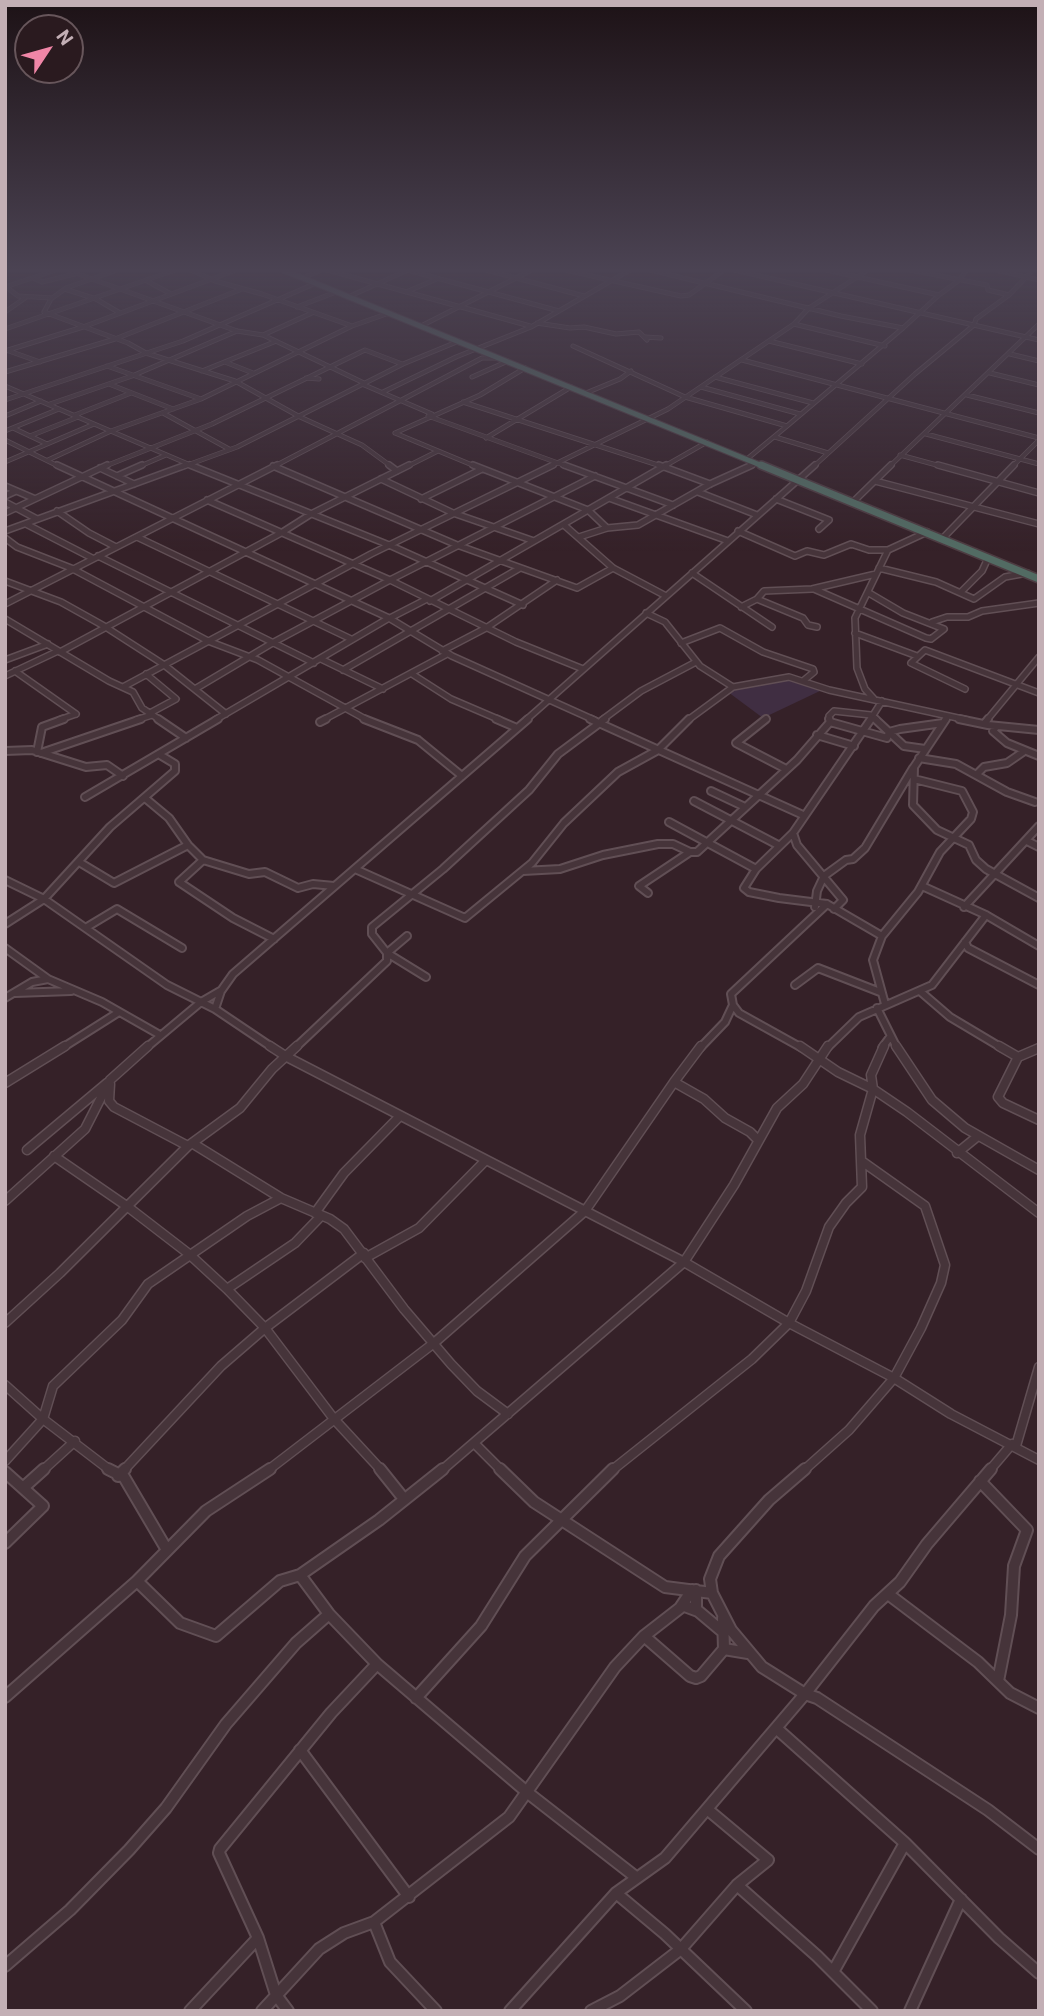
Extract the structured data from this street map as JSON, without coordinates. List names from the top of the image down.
{
  "north": "top right"
}
